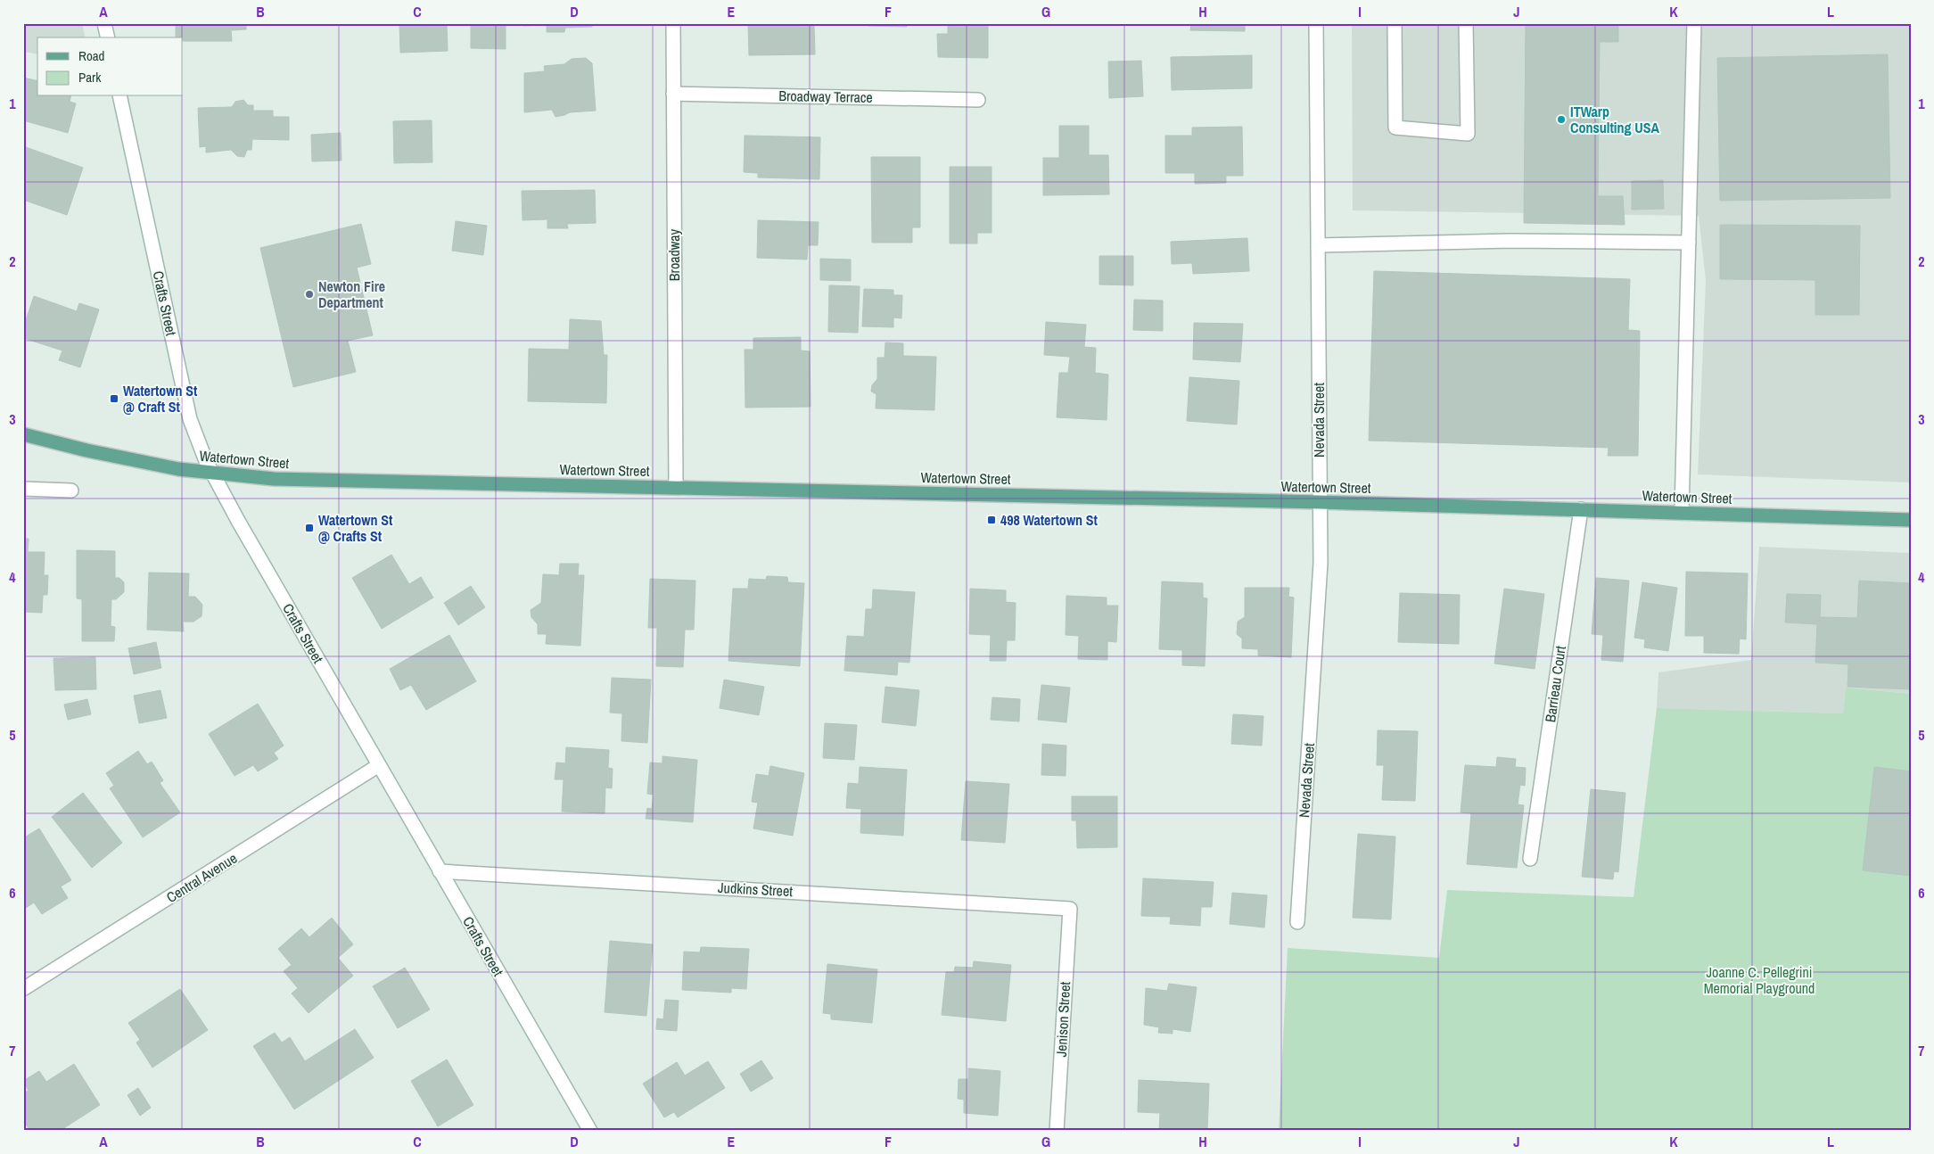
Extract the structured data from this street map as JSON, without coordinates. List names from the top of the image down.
{
  "streets": {
    "main road": ["Watertown Street"],
    "street": [
      "Broadway Terrace",
      "Broadway",
      "Crafts Street",
      "Nevada Street",
      "Barrieau Court",
      "Central Avenue",
      "Judkins Street",
      "Jenison Street"
    ]
  },
  "crossings": [
    ["Broadway Terrace", "Broadway"],
    ["Broadway", "Watertown Street"],
    ["Crafts Street", "Watertown Street"],
    ["Crafts Street", "Central Avenue"],
    ["Crafts Street", "Judkins Street"],
    ["Nevada Street", "Watertown Street"],
    ["Watertown Street", "Barrieau Court"],
    ["Judkins Street", "Jenison Street"]
  ],
  "parks": ["Joanne C. Pellegrini Memorial Playground"],
  "places": {
    "other": ["ITWarp Consulting USA", "Newton Fire Department"],
    "transit": ["Watertown St @ Craft St", "498 Watertown St", "Watertown St @ Crafts St"]
  },
  "legend": ["Road", "Park"],
  "grid": {
    "columns": [
      "A",
      "B",
      "C",
      "D",
      "E",
      "F",
      "G",
      "H",
      "I",
      "J",
      "K",
      "L"
    ],
    "rows": [
      "1",
      "2",
      "3",
      "4",
      "5",
      "6",
      "7"
    ]
  }
}
